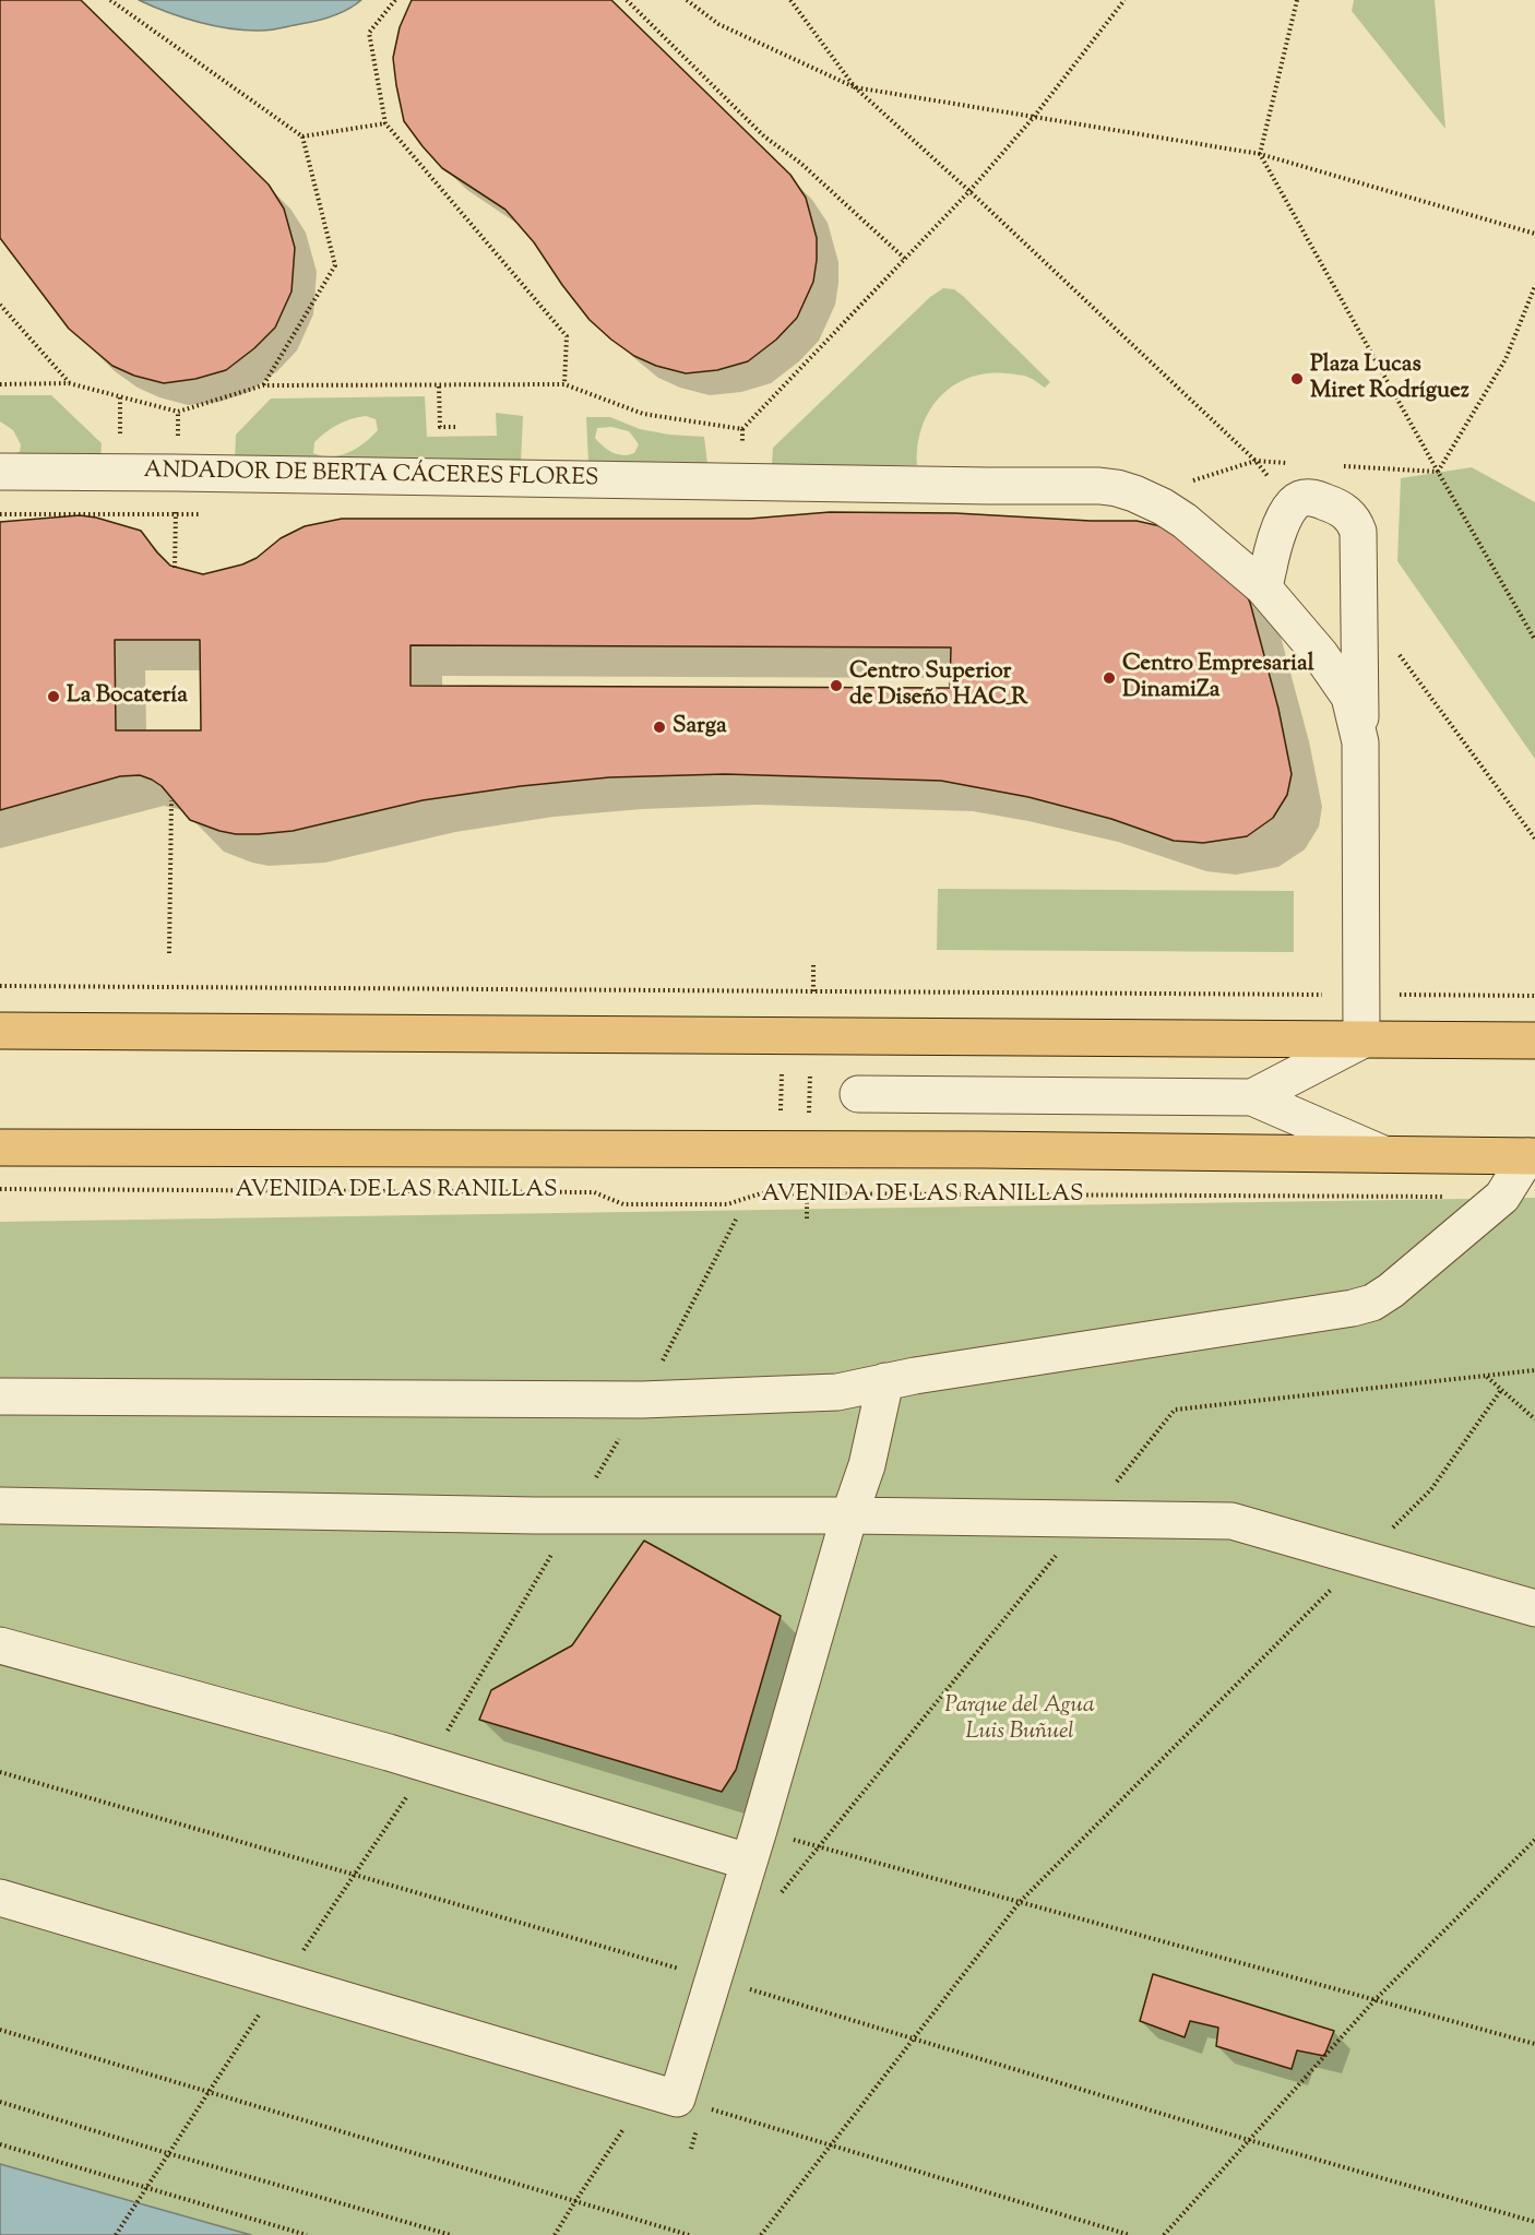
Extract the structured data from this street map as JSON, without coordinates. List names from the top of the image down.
{
  "streets": {
    "main road": ["AVENIDA DE LAS RANILLAS"],
    "lane": ["ANDADOR DE BERTA CÁCERES FLORES"]
  },
  "parks": ["Parque del Agua Luis Buñuel"],
  "places": [
    "Plaza Lucas Miret Rodríguez",
    "Centro Empresarial DinamiZa",
    "Centro Superior de Diseño HAC_R",
    "La Bocatería",
    "Sarga"
  ]
}
